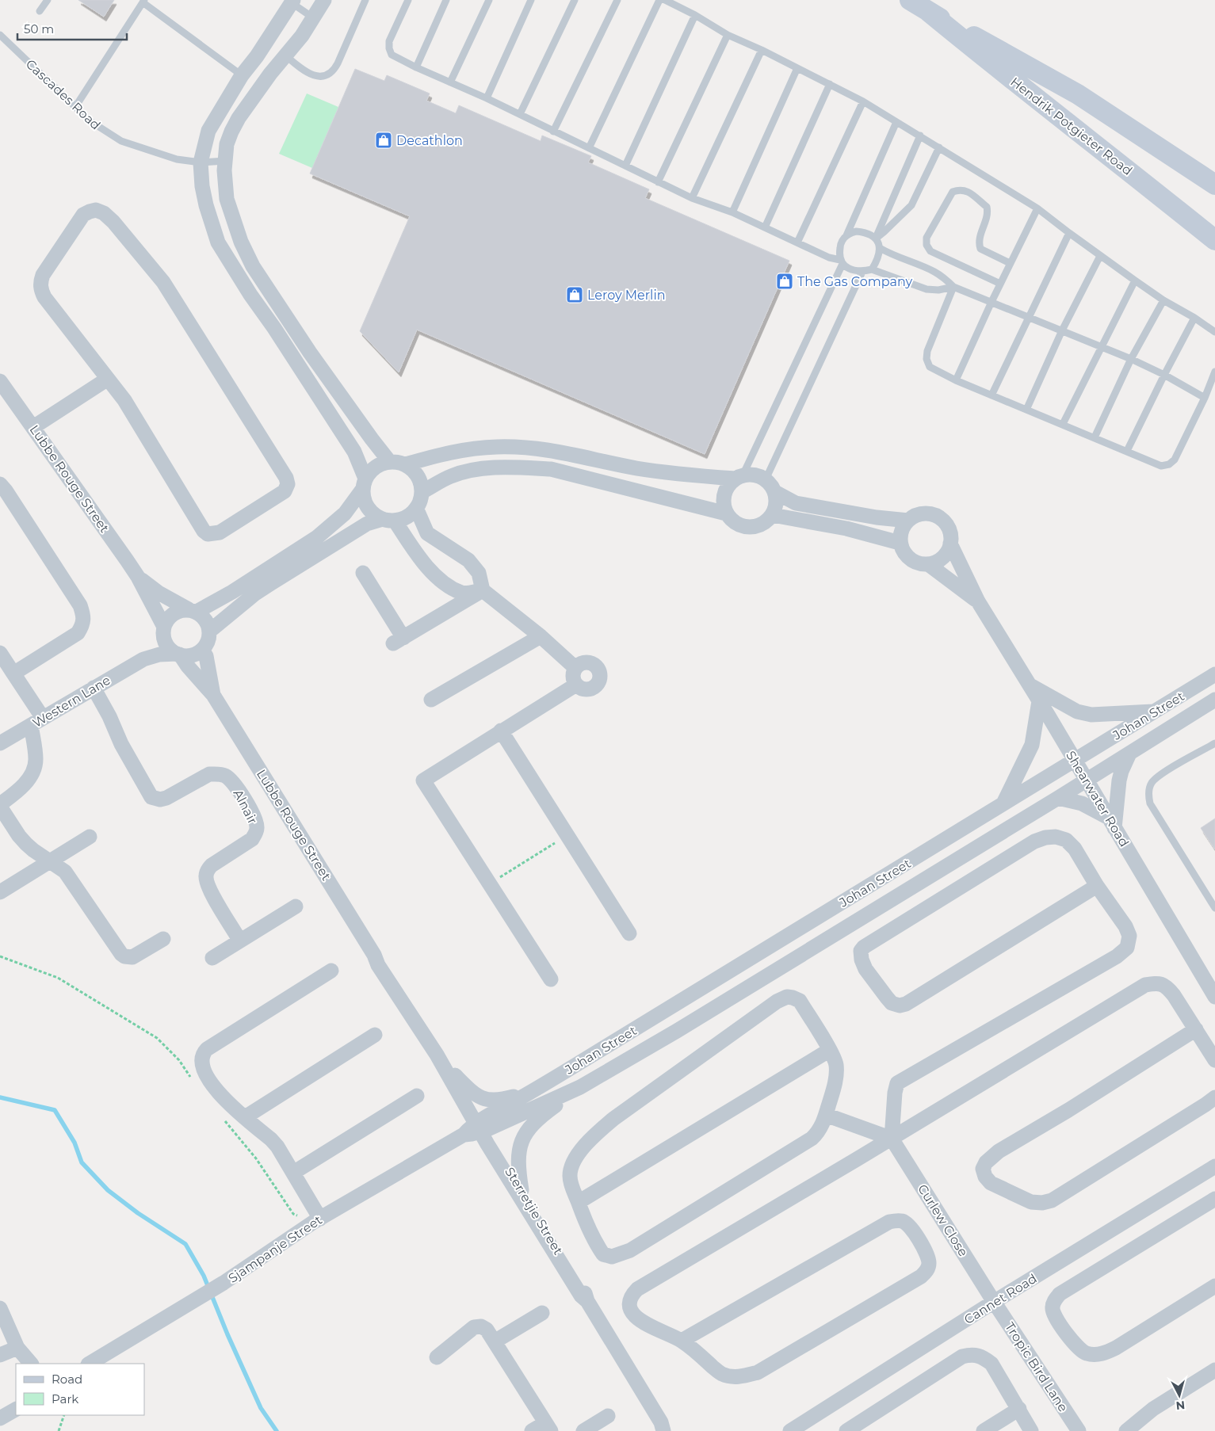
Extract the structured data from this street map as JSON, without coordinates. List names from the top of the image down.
{
  "streets": {
    "main road": ["Hendrik Potgieter Road"],
    "street": [
      "Lubbe Rouge Street",
      "Western Lane",
      "Johan Street",
      "Shearwater Road",
      "Alnair",
      "Sterretjie Street",
      "Curlew Close",
      "Sjampanje Street",
      "Cannet Road",
      "Tropic Bird Lane"
    ],
    "lane": ["Cascades Road"]
  },
  "crossings": [
    ["Lubbe Rouge Street", "Western Lane"],
    ["Lubbe Rouge Street", "Johan Street"],
    ["Lubbe Rouge Street", "Sterretjie Street"],
    ["Lubbe Rouge Street", "Sjampanje Street"],
    ["Western Lane", "Alnair"],
    ["Johan Street", "Shearwater Road"],
    ["Johan Street", "Sterretjie Street"],
    ["Johan Street", "Sjampanje Street"],
    ["Sterretjie Street", "Sjampanje Street"],
    ["Curlew Close", "Cannet Road"],
    ["Curlew Close", "Tropic Bird Lane"],
    ["Cannet Road", "Tropic Bird Lane"]
  ],
  "places": {
    "shop": ["Decathlon", "The Gas Company", "Leroy Merlin"]
  },
  "legend": ["Road", "Park"],
  "scale_bar": "50 m",
  "north": "bottom"
}
